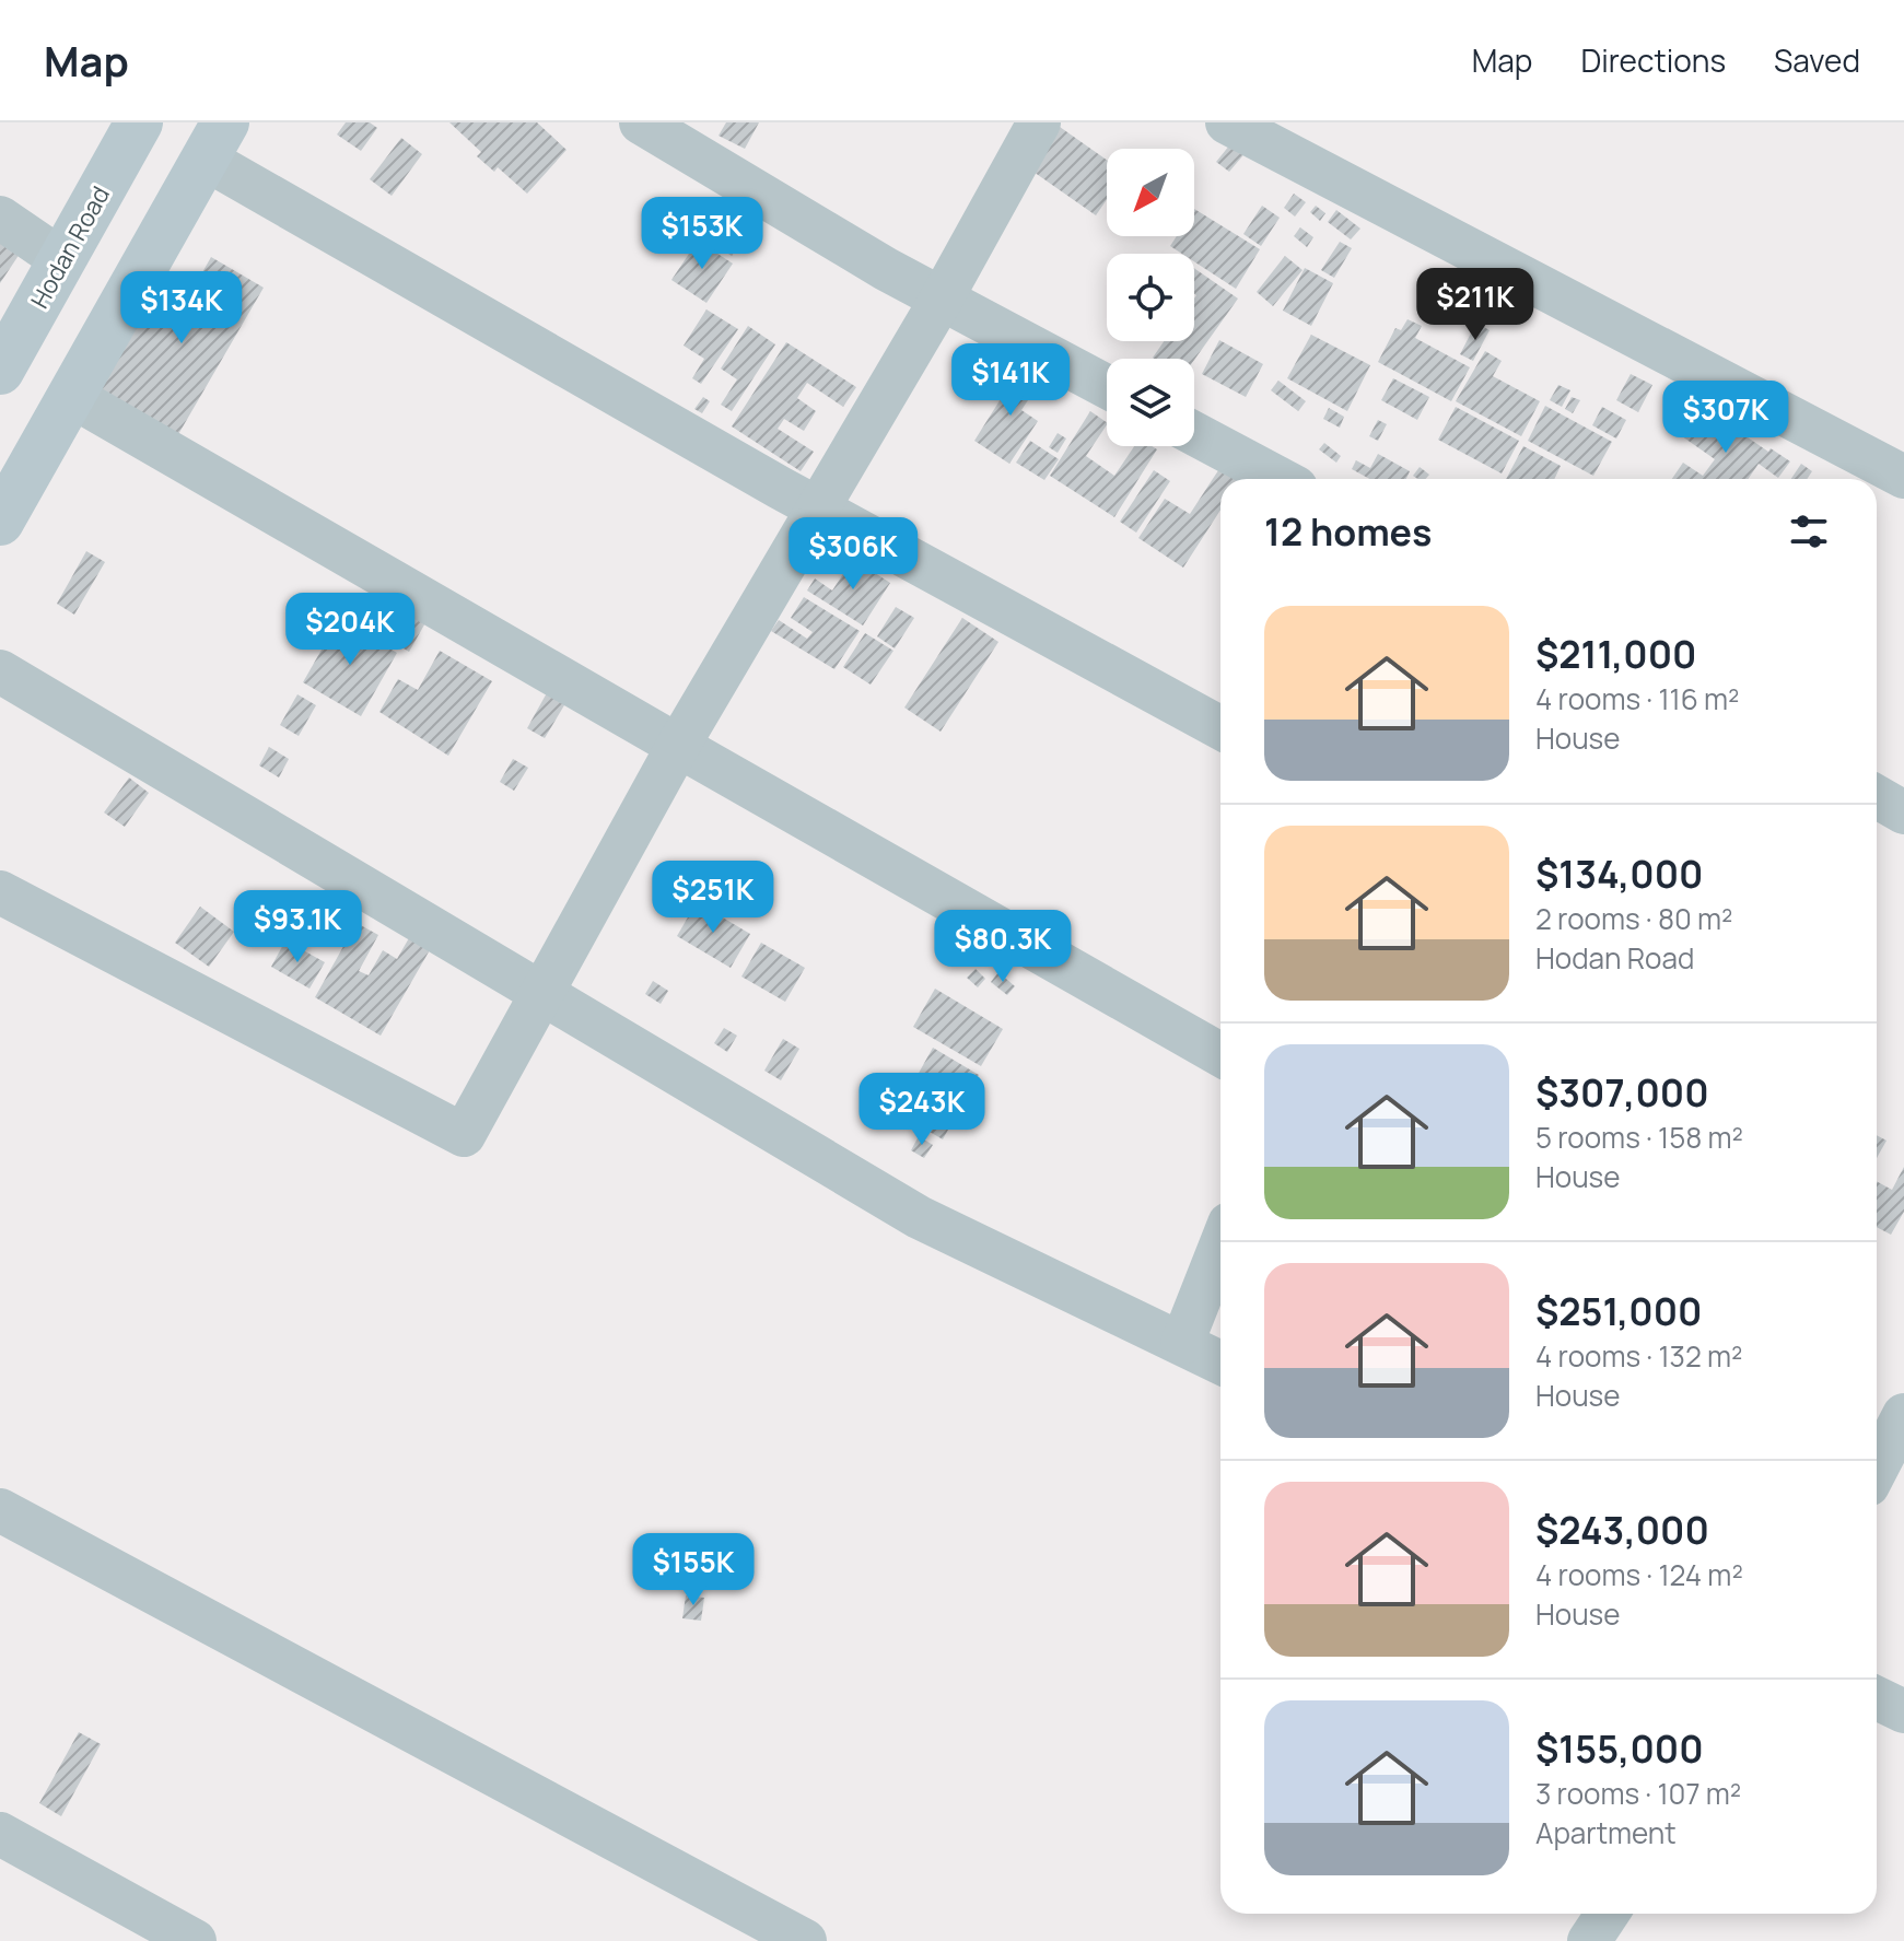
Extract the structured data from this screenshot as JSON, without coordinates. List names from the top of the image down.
{
  "streets": {
    "main road": ["Hodan Road"]
  },
  "north": "bottom left",
  "page": {
    "header": "Map",
    "nav": ["Map", "Directions", "Saved"],
    "price": [
      "$153K",
      "$211K",
      "$134K",
      "$141K",
      "$307K",
      "$306K",
      "$204K",
      "$251K",
      "$93.1K",
      "$80.3K",
      "$243K",
      "$155K"
    ],
    "heading": "12 homes",
    "list": [
      {
        "name": "$211,000",
        "note": "4 rooms · 116 m² · House"
      },
      {
        "name": "$134,000",
        "note": "2 rooms · 80 m² · Hodan Road"
      },
      {
        "name": "$307,000",
        "note": "5 rooms · 158 m² · House"
      },
      {
        "name": "$251,000",
        "note": "4 rooms · 132 m² · House"
      },
      {
        "name": "$243,000",
        "note": "4 rooms · 124 m² · House"
      },
      {
        "name": "$155,000",
        "note": "3 rooms · 107 m² · Apartment"
      }
    ]
  }
}
